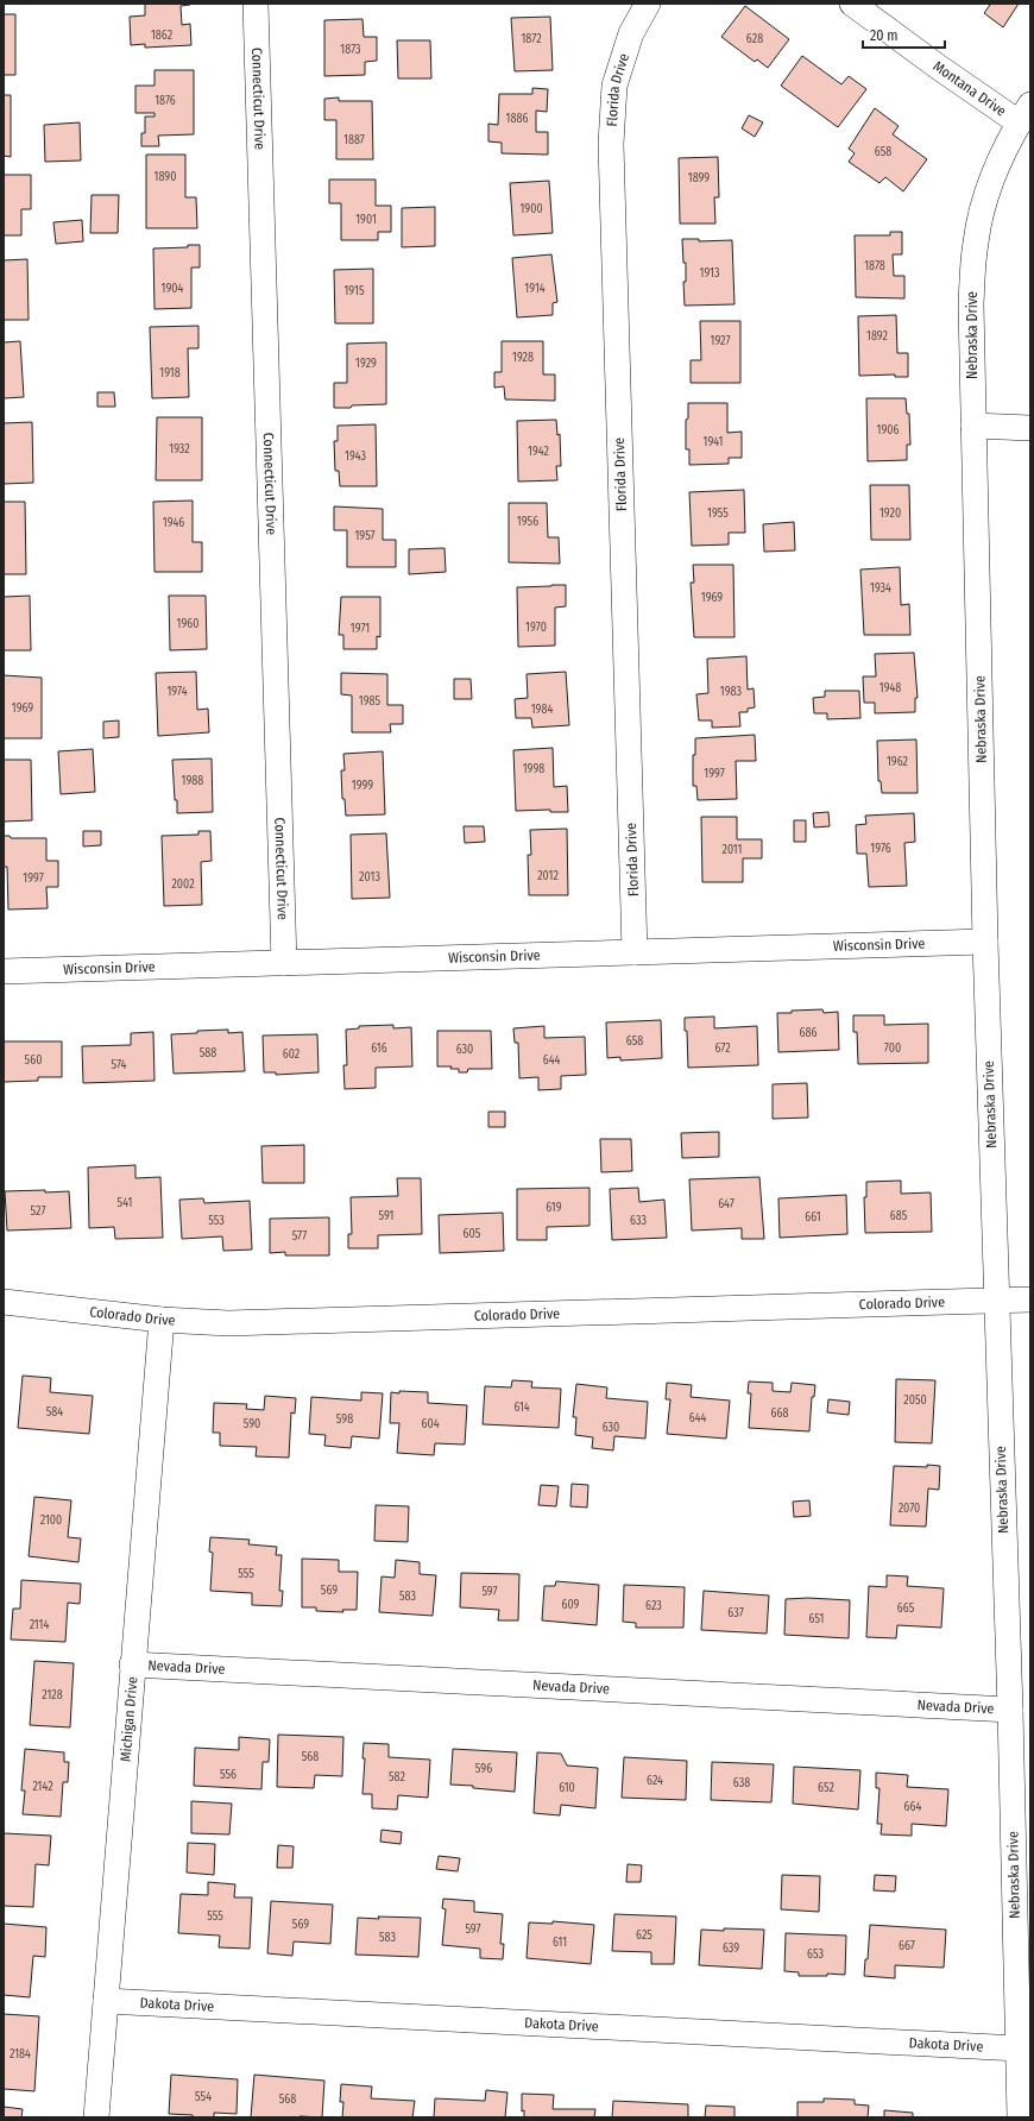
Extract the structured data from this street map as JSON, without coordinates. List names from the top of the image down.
{
  "streets": {
    "street": [
      "Montana Drive",
      "Florida Drive",
      "Connecticut Drive",
      "Nebraska Drive",
      "Wisconsin Drive",
      "Colorado Drive",
      "Nevada Drive",
      "Michigan Drive",
      "Dakota Drive"
    ]
  },
  "crossings": [
    ["Montana Drive", "Nebraska Drive"],
    ["Florida Drive", "Wisconsin Drive"],
    ["Connecticut Drive", "Wisconsin Drive"],
    ["Nebraska Drive", "Wisconsin Drive"],
    ["Nebraska Drive", "Colorado Drive"],
    ["Nebraska Drive", "Nevada Drive"],
    ["Nebraska Drive", "Dakota Drive"],
    ["Colorado Drive", "Michigan Drive"],
    ["Nevada Drive", "Michigan Drive"],
    ["Michigan Drive", "Dakota Drive"]
  ],
  "house_numbers": [
    "1862",
    "1872",
    "628",
    "1873",
    "1876",
    "1886",
    "1887",
    "658",
    "1890",
    "1899",
    "1900",
    "1901",
    "1878",
    "1913",
    "1904",
    "1914",
    "1915",
    "1892",
    "1927",
    "1928",
    "1929",
    "1918",
    "1906",
    "1941",
    "1932",
    "1942",
    "1943",
    "1955",
    "1920",
    "1956",
    "1946",
    "1957",
    "1934",
    "1969",
    "1960",
    "1970",
    "1971",
    "1948",
    "1974",
    "1983",
    "1985",
    "1969",
    "1984",
    "1962",
    "1998",
    "1997",
    "1988",
    "1999",
    "1976",
    "2011",
    "2012",
    "2013",
    "1997",
    "2002",
    "686",
    "658",
    "616",
    "672",
    "700",
    "630",
    "588",
    "602",
    "560",
    "644",
    "574",
    "541",
    "647",
    "619",
    "527",
    "591",
    "685",
    "661",
    "553",
    "633",
    "605",
    "577",
    "2050",
    "614",
    "584",
    "668",
    "644",
    "598",
    "590",
    "604",
    "630",
    "2070",
    "2100",
    "555",
    "569",
    "597",
    "583",
    "609",
    "623",
    "665",
    "637",
    "651",
    "2114",
    "2128",
    "568",
    "596",
    "556",
    "582",
    "624",
    "638",
    "2142",
    "610",
    "652",
    "664",
    "555",
    "569",
    "597",
    "625",
    "583",
    "611",
    "667",
    "639",
    "653",
    "2184",
    "554",
    "568"
  ],
  "scale_bar": "20 m"
}
